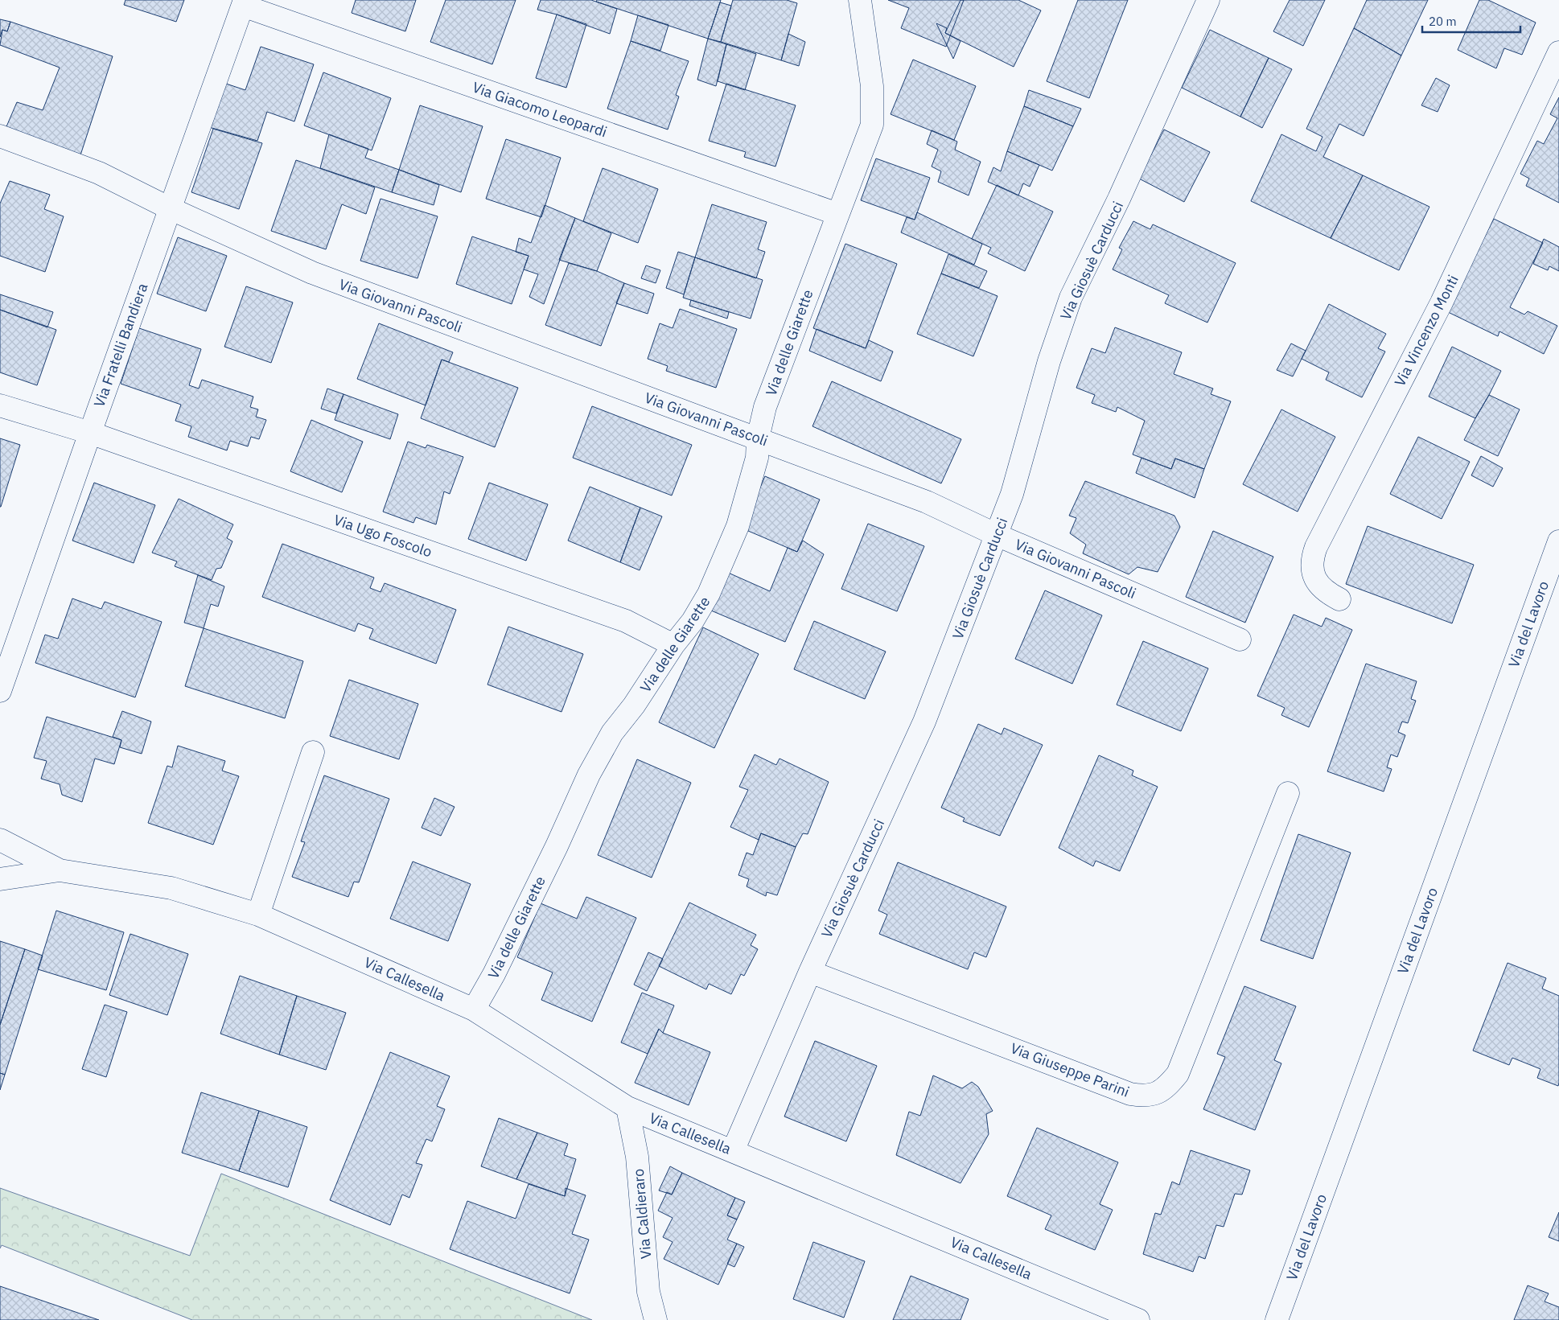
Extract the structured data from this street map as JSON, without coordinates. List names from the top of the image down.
{
  "streets": {
    "street": [
      "Via Giacomo Leopardi",
      "Via Giosuè Carducci",
      "Via Giovanni Pascoli",
      "Via Vincenzo Monti",
      "Via delle Giarette",
      "Via Fratelli Bandiera",
      "Via Ugo Foscolo",
      "Via del Lavoro",
      "Via Callesella",
      "Via Giuseppe Parini",
      "Via Caldieraro"
    ]
  },
  "crossings": [
    ["Via Giacomo Leopardi", "Via delle Giarette"],
    ["Via Giacomo Leopardi", "Via Fratelli Bandiera"],
    ["Via Giosuè Carducci", "Via Giovanni Pascoli"],
    ["Via Giosuè Carducci", "Via Callesella"],
    ["Via Giosuè Carducci", "Via Giuseppe Parini"],
    ["Via Giovanni Pascoli", "Via delle Giarette"],
    ["Via Giovanni Pascoli", "Via Fratelli Bandiera"],
    ["Via delle Giarette", "Via Ugo Foscolo"],
    ["Via delle Giarette", "Via Callesella"],
    ["Via Fratelli Bandiera", "Via Ugo Foscolo"],
    ["Via Callesella", "Via Caldieraro"]
  ],
  "scale_bar": "20 m"
}
